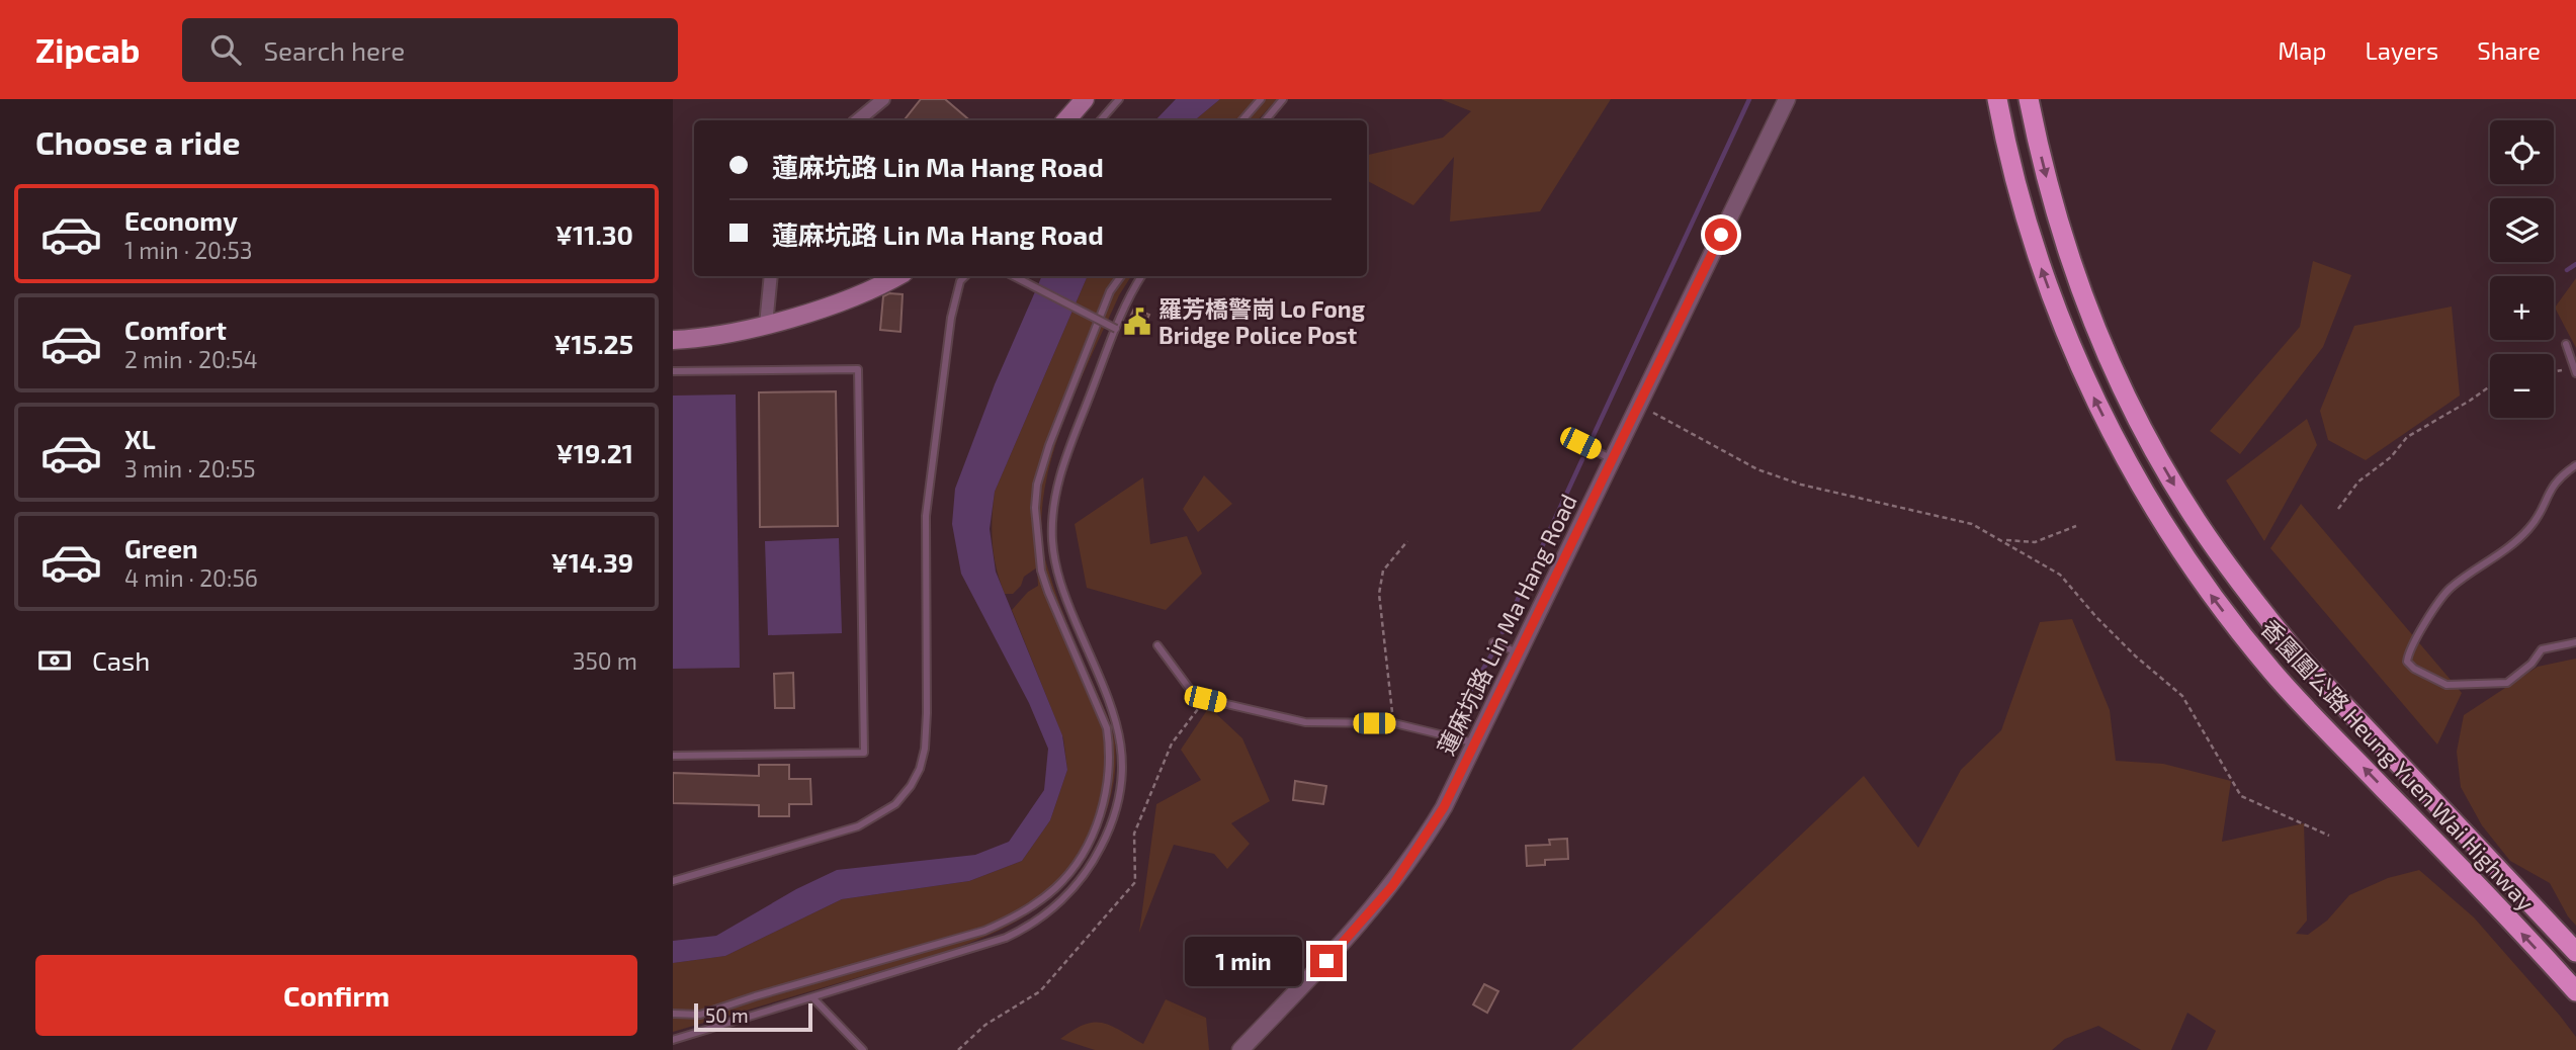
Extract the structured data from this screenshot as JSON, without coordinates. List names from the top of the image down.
{
  "streets": {
    "highway": ["香園圍公路 Heung Yuen Wai Highway"],
    "street": ["蓮麻坑路 Lin Ma Hang Road"]
  },
  "places": {
    "public building": ["羅芳橋警崗 Lo Fong Bridge Police Post"]
  },
  "scale_bar": "50 m",
  "page": {
    "header": "Zipcab",
    "search": "Search here",
    "nav": ["Map", "Layers", "Share"],
    "heading": "Choose a ride",
    "map_buttons": ["+", "−"],
    "banner": ["蓮麻坑路 Lin Ma Hang Road", "蓮麻坑路 Lin Ma Hang Road"],
    "list": [
      {
        "name": "Economy",
        "note": "1 min · 20:53",
        "value": "¥11.30"
      },
      {
        "name": "Comfort",
        "note": "2 min · 20:54",
        "value": "¥15.25"
      },
      {
        "name": "XL",
        "note": "3 min · 20:55",
        "value": "¥19.21"
      },
      {
        "name": "Green",
        "note": "4 min · 20:56",
        "value": "¥14.39"
      }
    ],
    "pay": ["Cash", "350 m"],
    "bubble": "1 min",
    "buttons": "Confirm",
    "scale": "50 m"
  }
}
